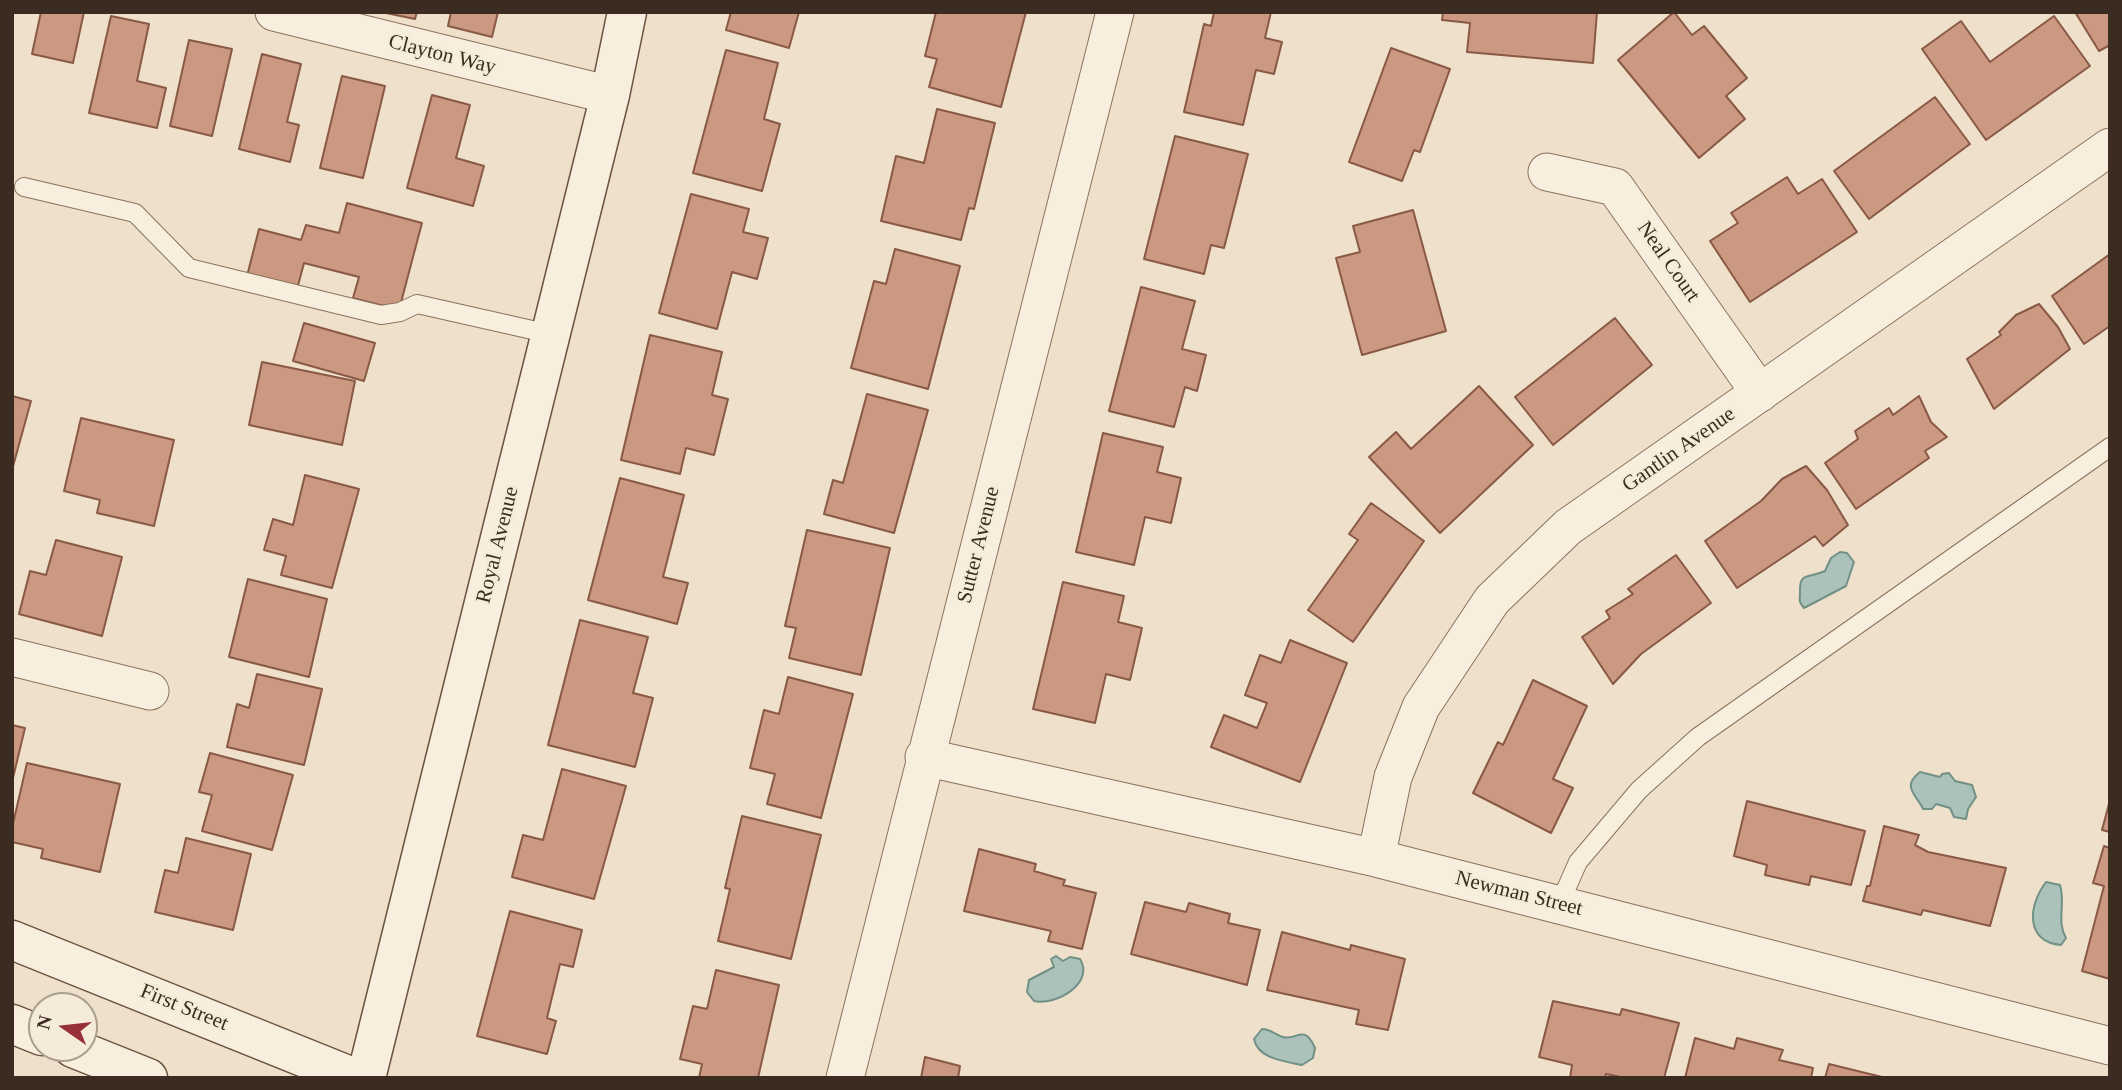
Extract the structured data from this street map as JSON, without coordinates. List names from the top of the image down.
{
  "streets": {
    "main road": ["Royal Avenue", "First Street"],
    "street": [
      "Clayton Way",
      "Neal Court",
      "Gantlin Avenue",
      "Sutter Avenue",
      "Newman Street"
    ]
  },
  "crossings": [
    ["Clayton Way", "Royal Avenue"],
    ["Neal Court", "Gantlin Avenue"],
    ["Gantlin Avenue", "Newman Street"],
    ["Sutter Avenue", "Newman Street"]
  ],
  "north": "left"
}
